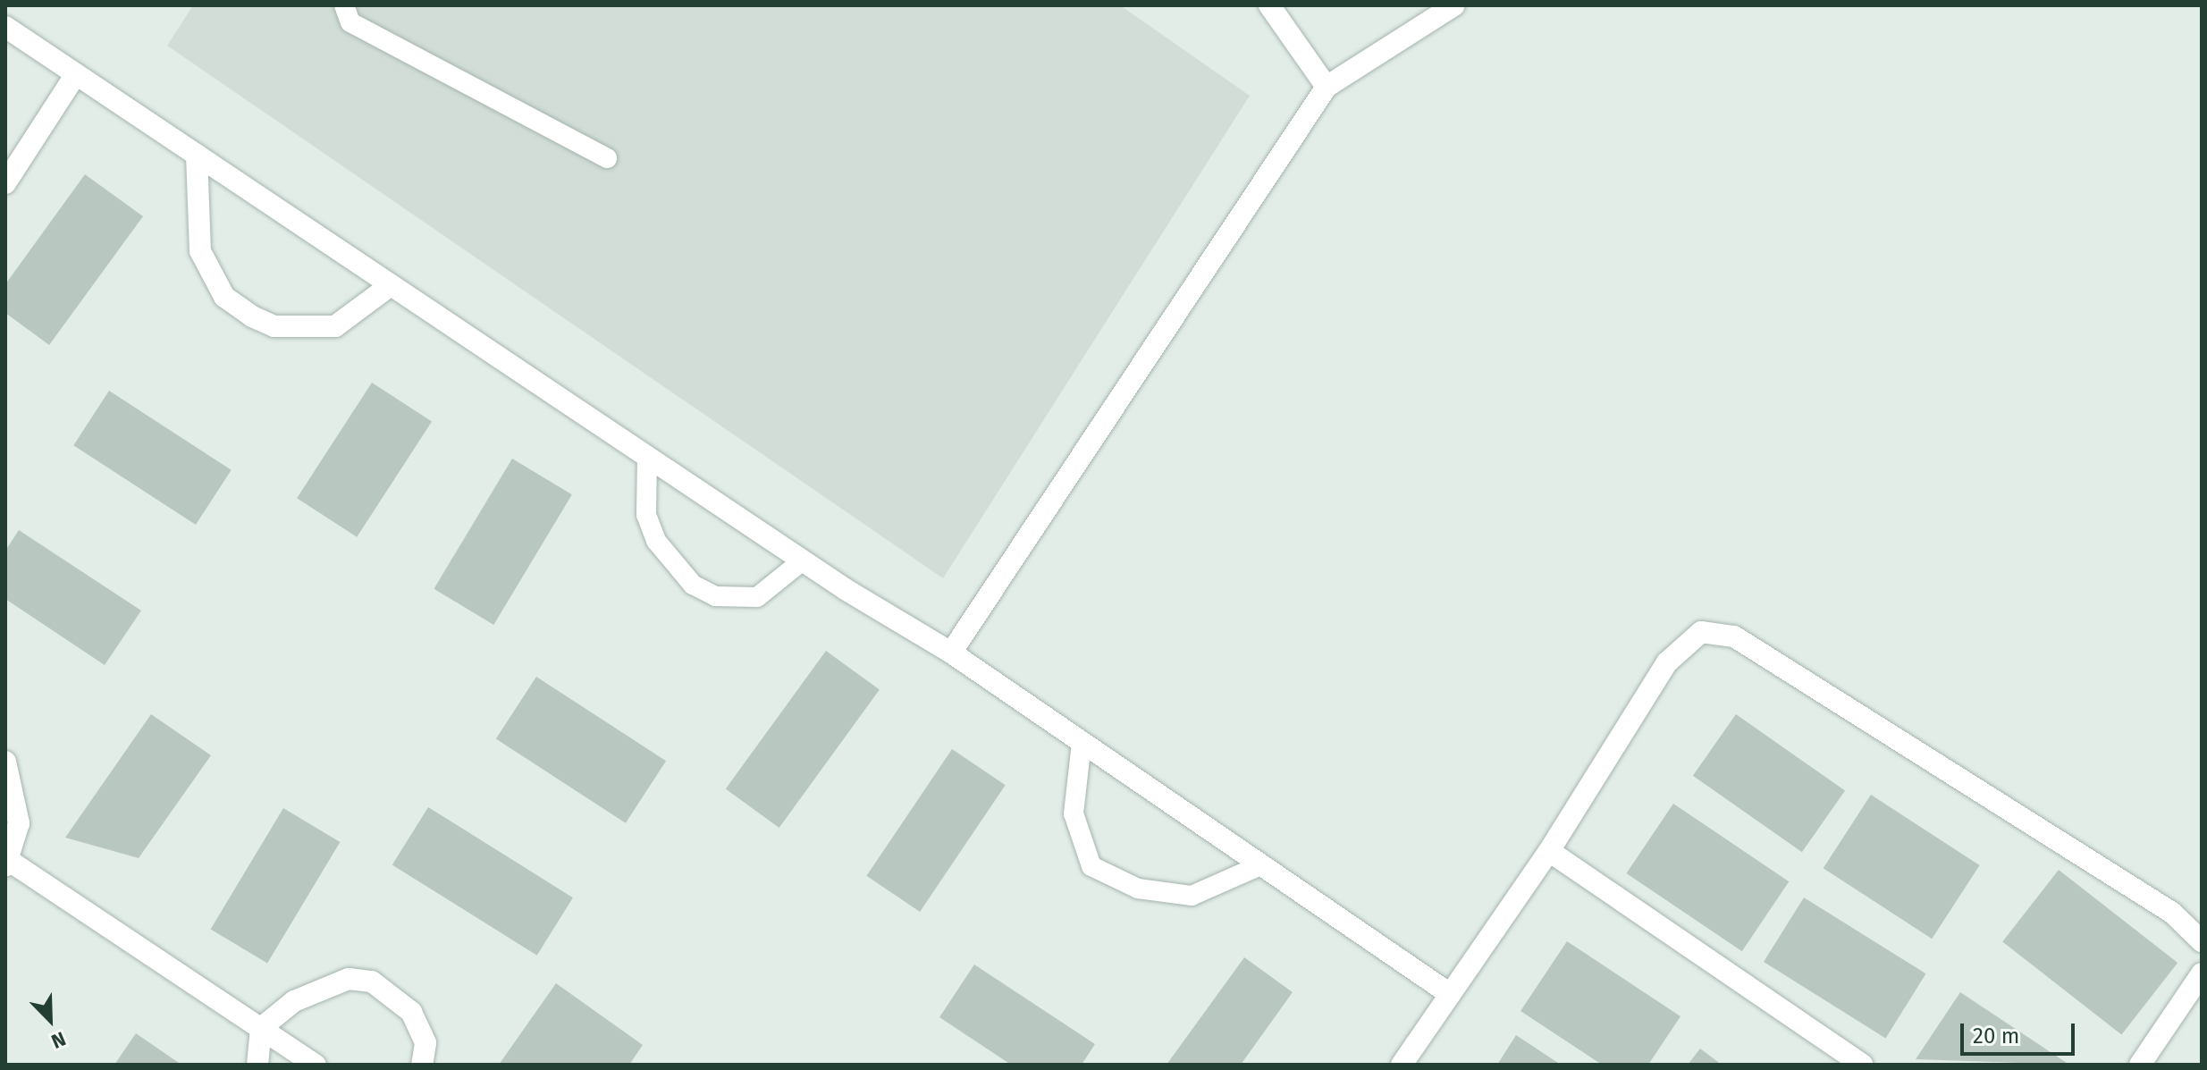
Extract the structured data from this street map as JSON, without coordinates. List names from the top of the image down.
{
  "scale_bar": "20 m",
  "north": "bottom right"
}
